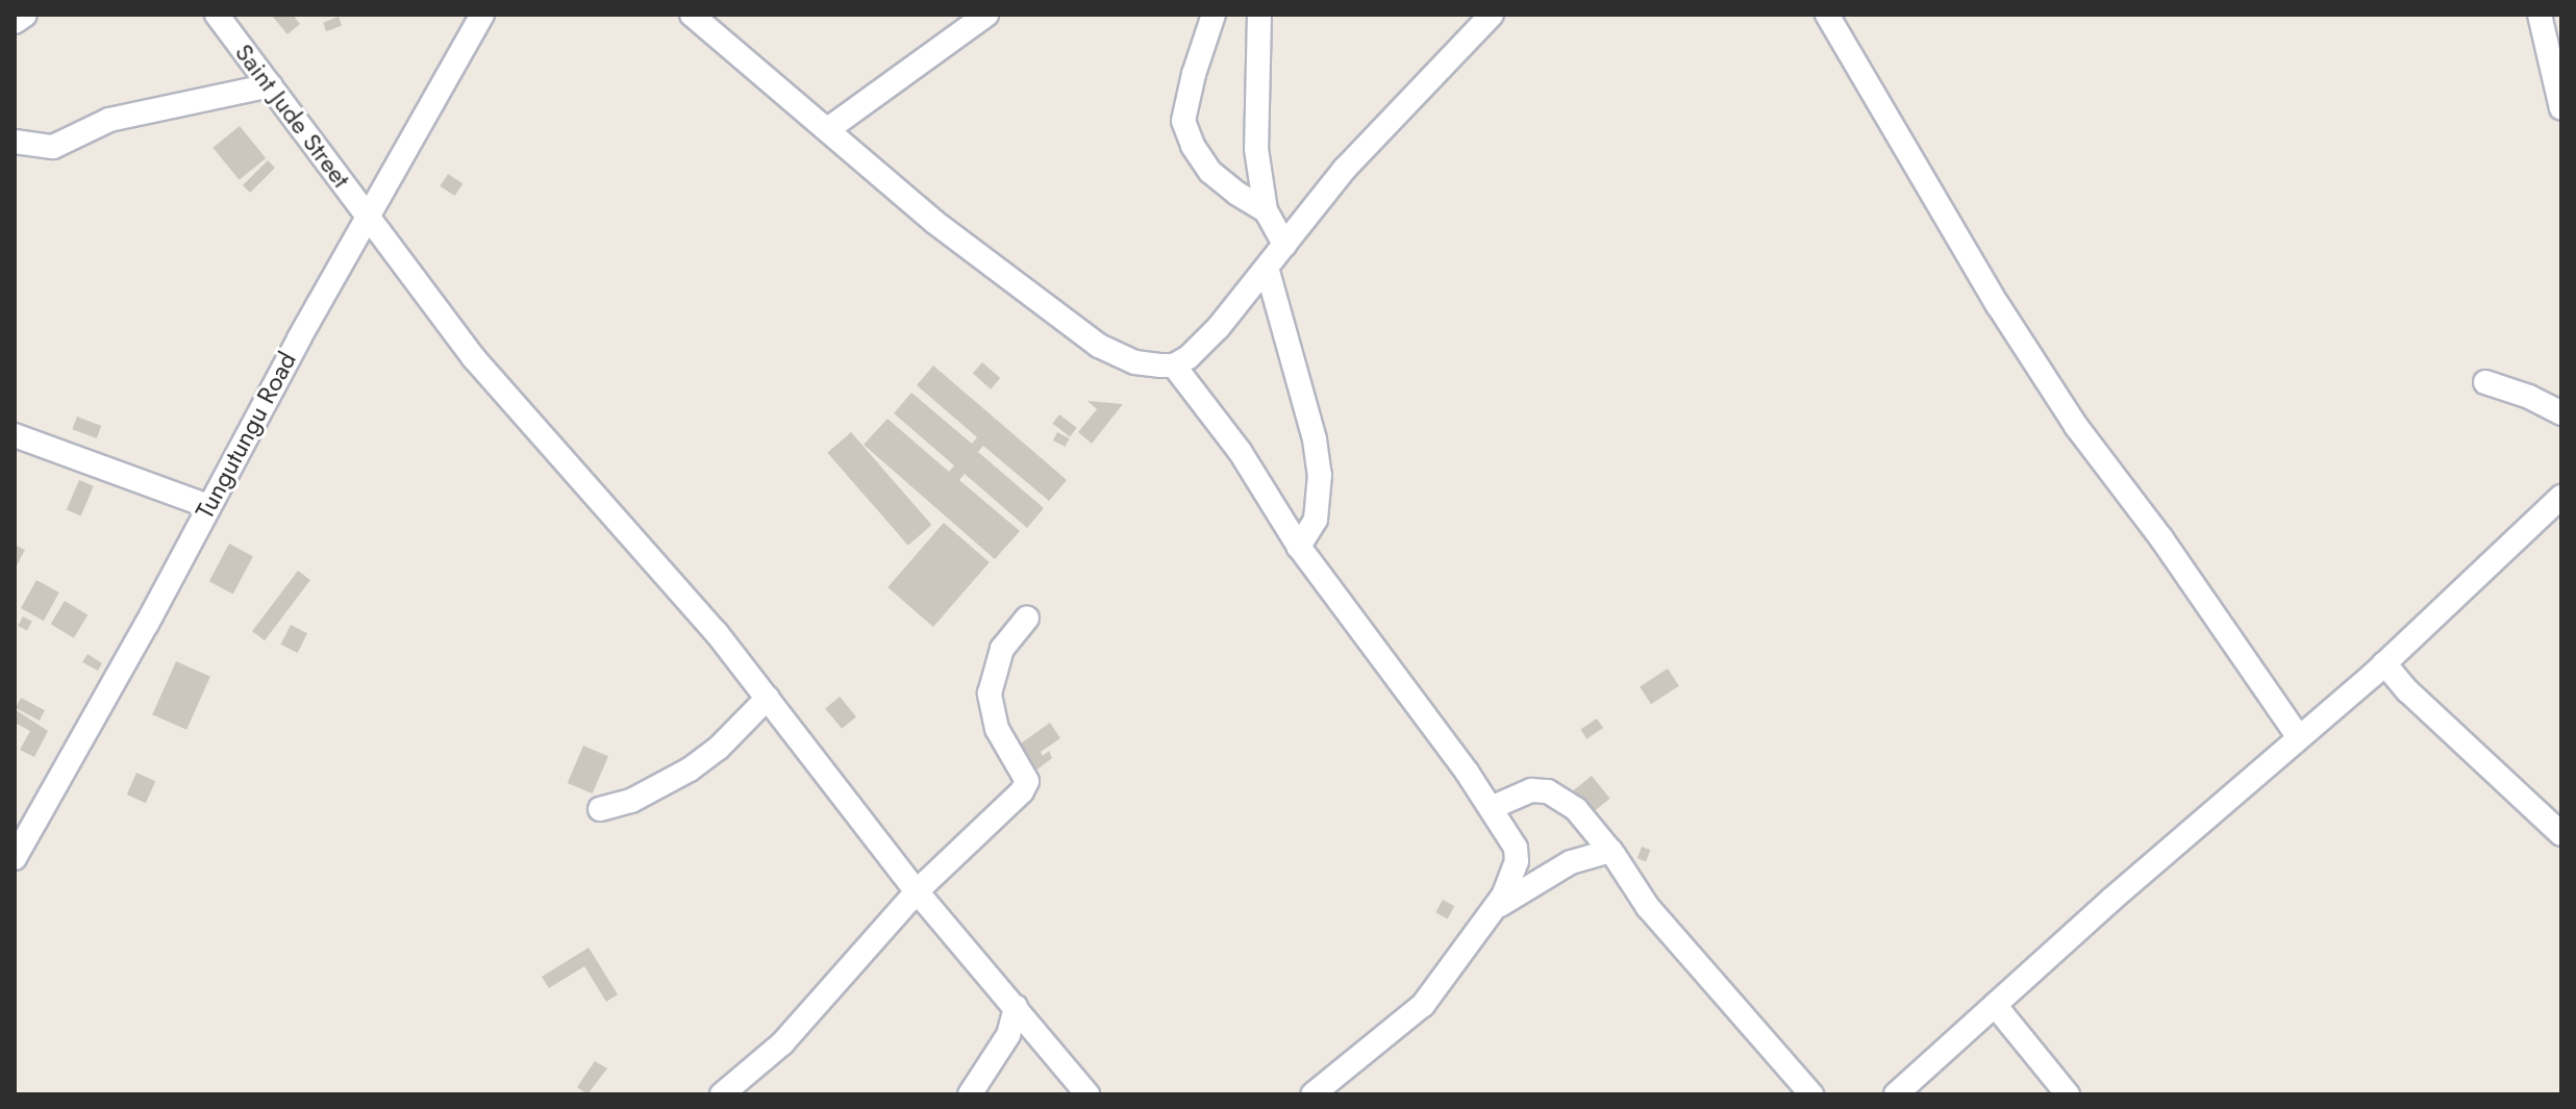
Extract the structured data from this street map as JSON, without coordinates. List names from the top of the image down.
{
  "streets": {
    "street": ["Saint Jude Street", "Tungutungu Road"]
  },
  "crossings": [
    ["Saint Jude Street", "Tungutungu Road"]
  ]
}
